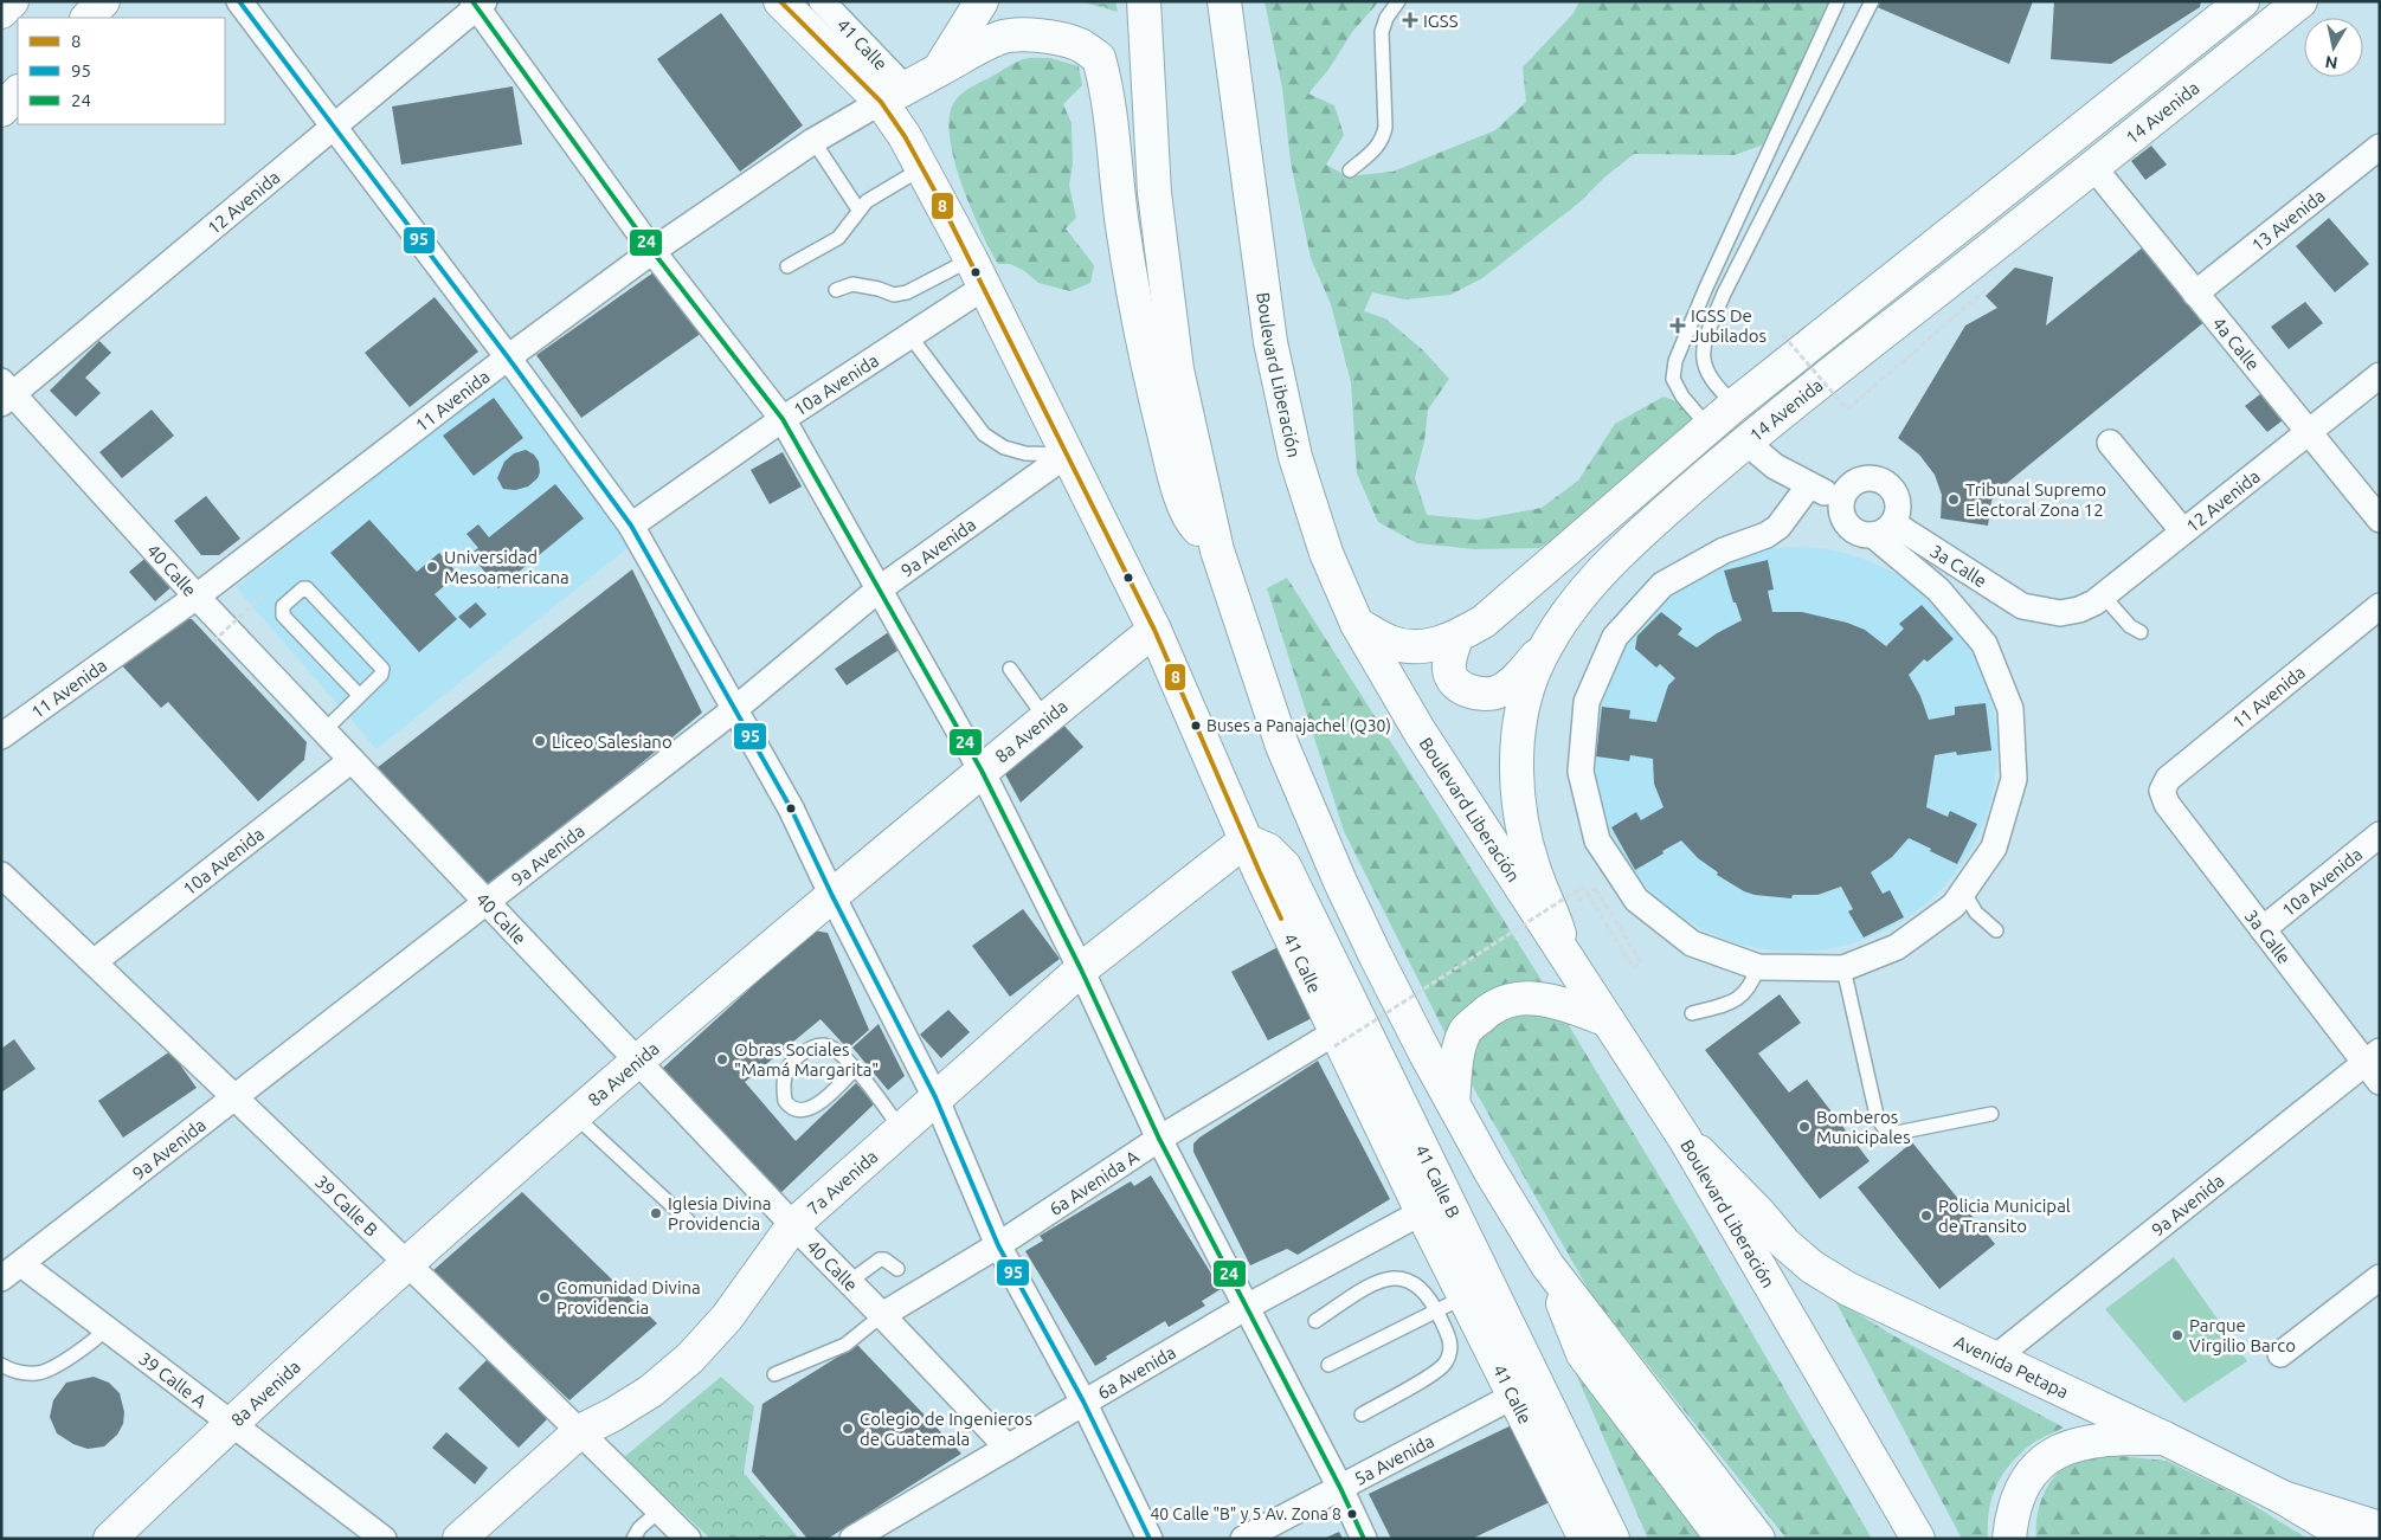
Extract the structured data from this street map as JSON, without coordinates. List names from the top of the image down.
{
  "streets": {
    "main road": [
      "41 Calle",
      "14 Avenida",
      "Boulevard Liberación",
      "11 Avenida",
      "8a Avenida",
      "7a Avenida",
      "41 Calle B",
      "Avenida Petapa"
    ],
    "street": [
      "12 Avenida",
      "13 Avenida",
      "4a Calle",
      "10a Avenida",
      "9a Avenida",
      "3a Calle",
      "40 Calle",
      "6a Avenida A",
      "39 Calle B",
      "6a Avenida",
      "39 Calle A",
      "5a Avenida"
    ]
  },
  "crossings": [
    ["41 Calle", "10a Avenida"],
    ["41 Calle", "11 Avenida"],
    ["41 Calle", "9a Avenida"],
    ["41 Calle", "8a Avenida"],
    ["41 Calle", "7a Avenida"],
    ["41 Calle", "41 Calle B"],
    ["41 Calle", "6a Avenida A"],
    ["41 Calle", "6a Avenida"],
    ["41 Calle", "5a Avenida"],
    ["14 Avenida", "4a Calle"],
    ["14 Avenida", "Boulevard Liberación"],
    ["12 Avenida", "4a Calle"],
    ["12 Avenida", "3a Calle"],
    ["12 Avenida", "40 Calle"],
    ["13 Avenida", "4a Calle"],
    ["Boulevard Liberación", "Avenida Petapa"],
    ["10a Avenida", "3a Calle"],
    ["10a Avenida", "40 Calle"],
    ["10a Avenida", "39 Calle B"],
    ["11 Avenida", "3a Calle"],
    ["11 Avenida", "40 Calle"],
    ["9a Avenida", "3a Calle"],
    ["9a Avenida", "40 Calle"],
    ["9a Avenida", "39 Calle B"],
    ["9a Avenida", "Avenida Petapa"],
    ["9a Avenida", "39 Calle A"],
    ["40 Calle", "8a Avenida"],
    ["40 Calle", "7a Avenida"],
    ["40 Calle", "6a Avenida A"],
    ["40 Calle", "6a Avenida"],
    ["8a Avenida", "39 Calle B"],
    ["8a Avenida", "39 Calle A"],
    ["7a Avenida", "41 Calle B"],
    ["7a Avenida", "39 Calle B"]
  ],
  "places": {
    "health": ["IGSS", "IGSS De Jubilados"],
    "other": [
      "Tribunal Supremo Electoral Zona 12",
      "Universidad Mesoamericana",
      "Buses a Panajachel (Q30)",
      "Liceo Salesiano",
      "Obras Sociales \"Mamá Margarita\"",
      "Bomberos Municipales",
      "Iglesia Divina Providencia",
      "Policia Municipal de Transito",
      "Comunidad Divina Providencia",
      "Parque Virgilio Barco",
      "Colegio de Ingenieros de Guatemala",
      "40 Calle \"B\" y 5 Av. Zona 8"
    ]
  },
  "lines": ["transit line 8", "transit line 95", "transit line 24"],
  "legend": ["8", "95", "24"],
  "north": "bottom"
}
